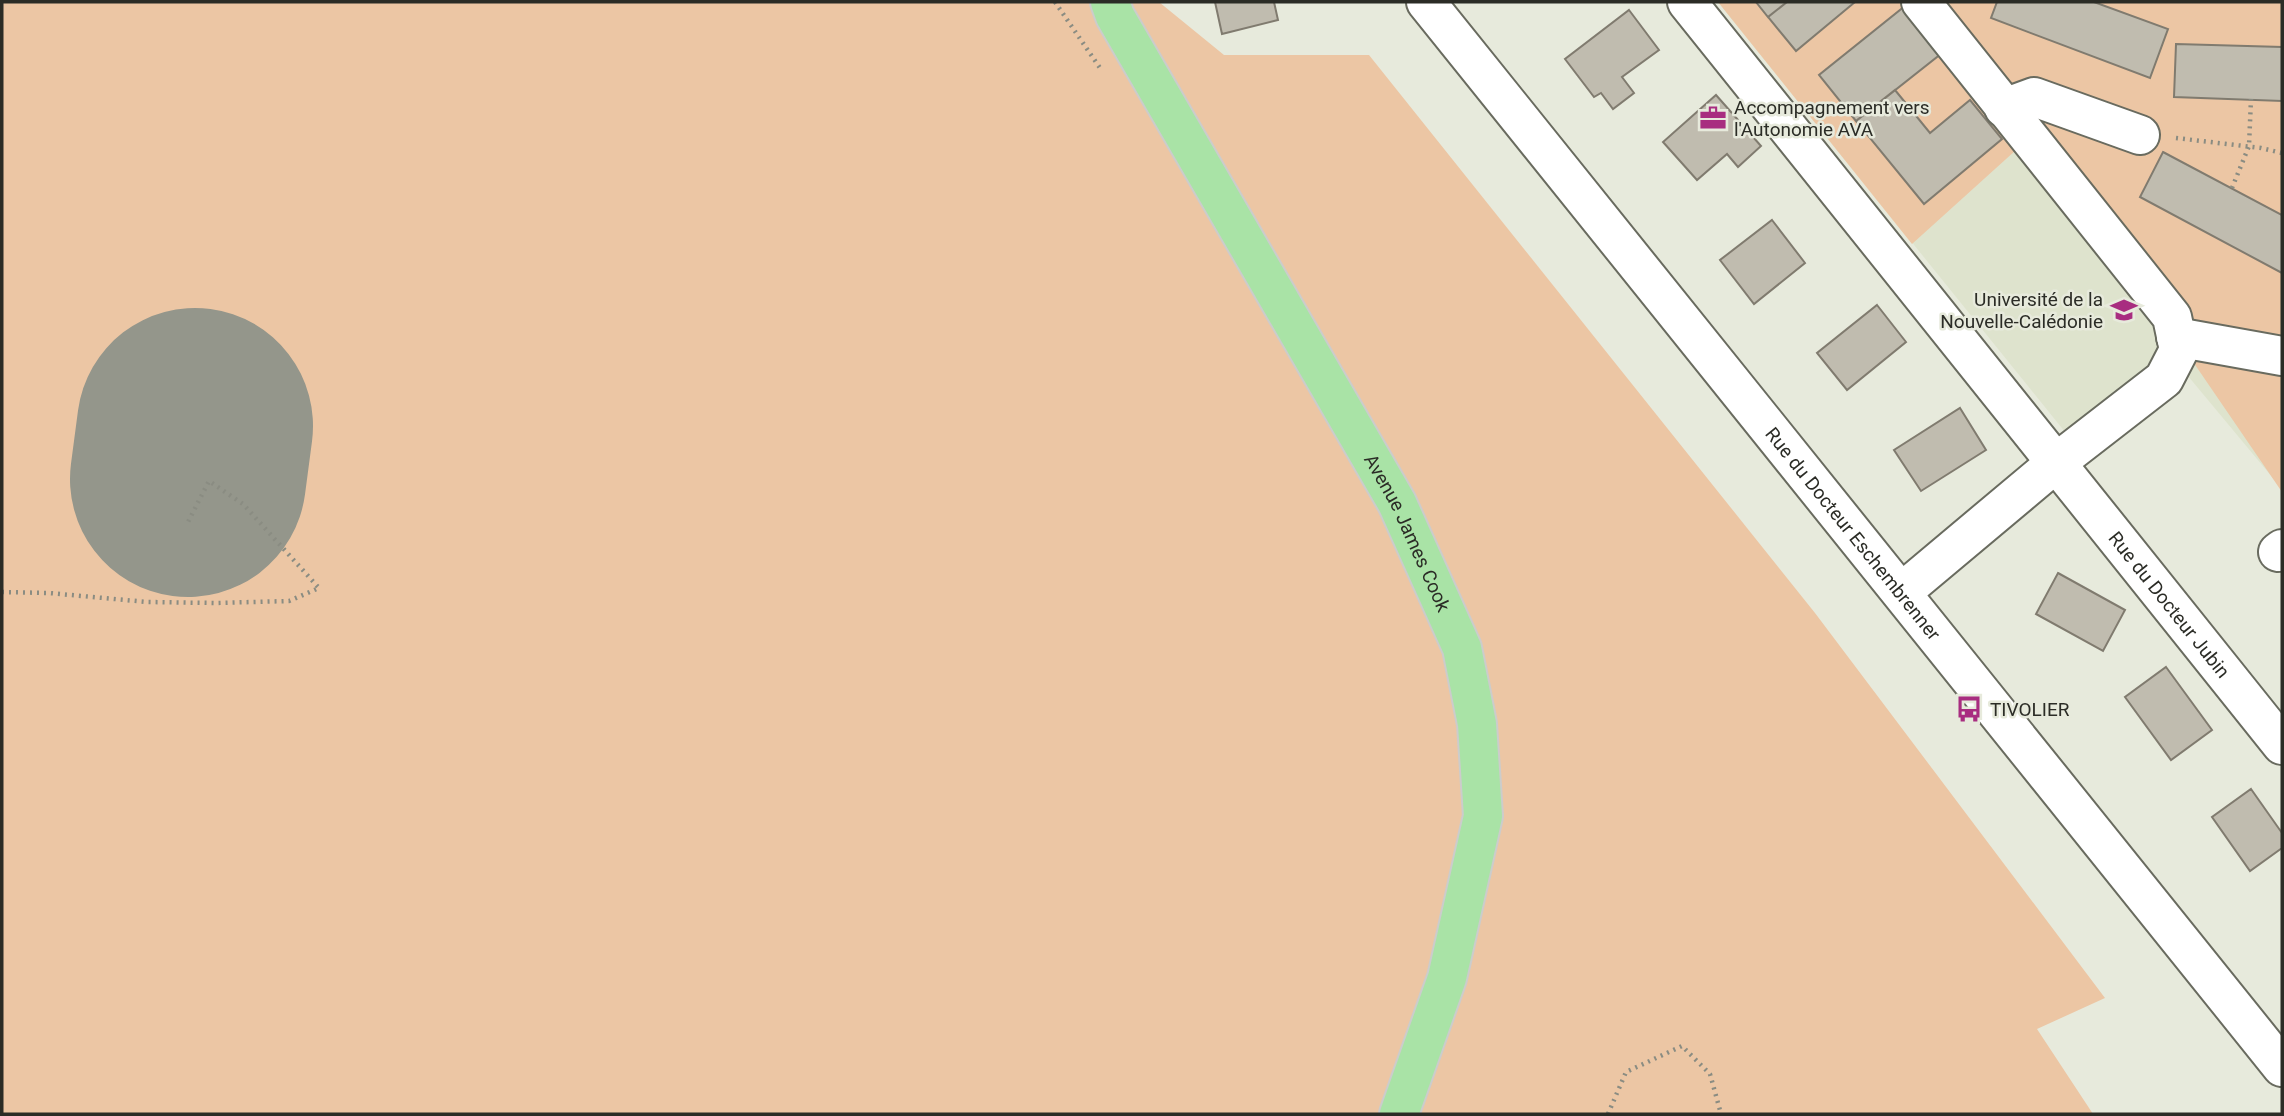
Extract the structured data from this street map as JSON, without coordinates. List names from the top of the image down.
{
  "streets": {
    "main road": ["Avenue James Cook"],
    "street": ["Rue du Docteur Eschembrenner", "Rue du Docteur Jubin"]
  },
  "places": {
    "office": ["Accompagnement vers l'Autonomie AVA"],
    "school or university": ["Université de la Nouvelle-Calédonie"],
    "bus stop": ["TIVOLIER"]
  }
}
